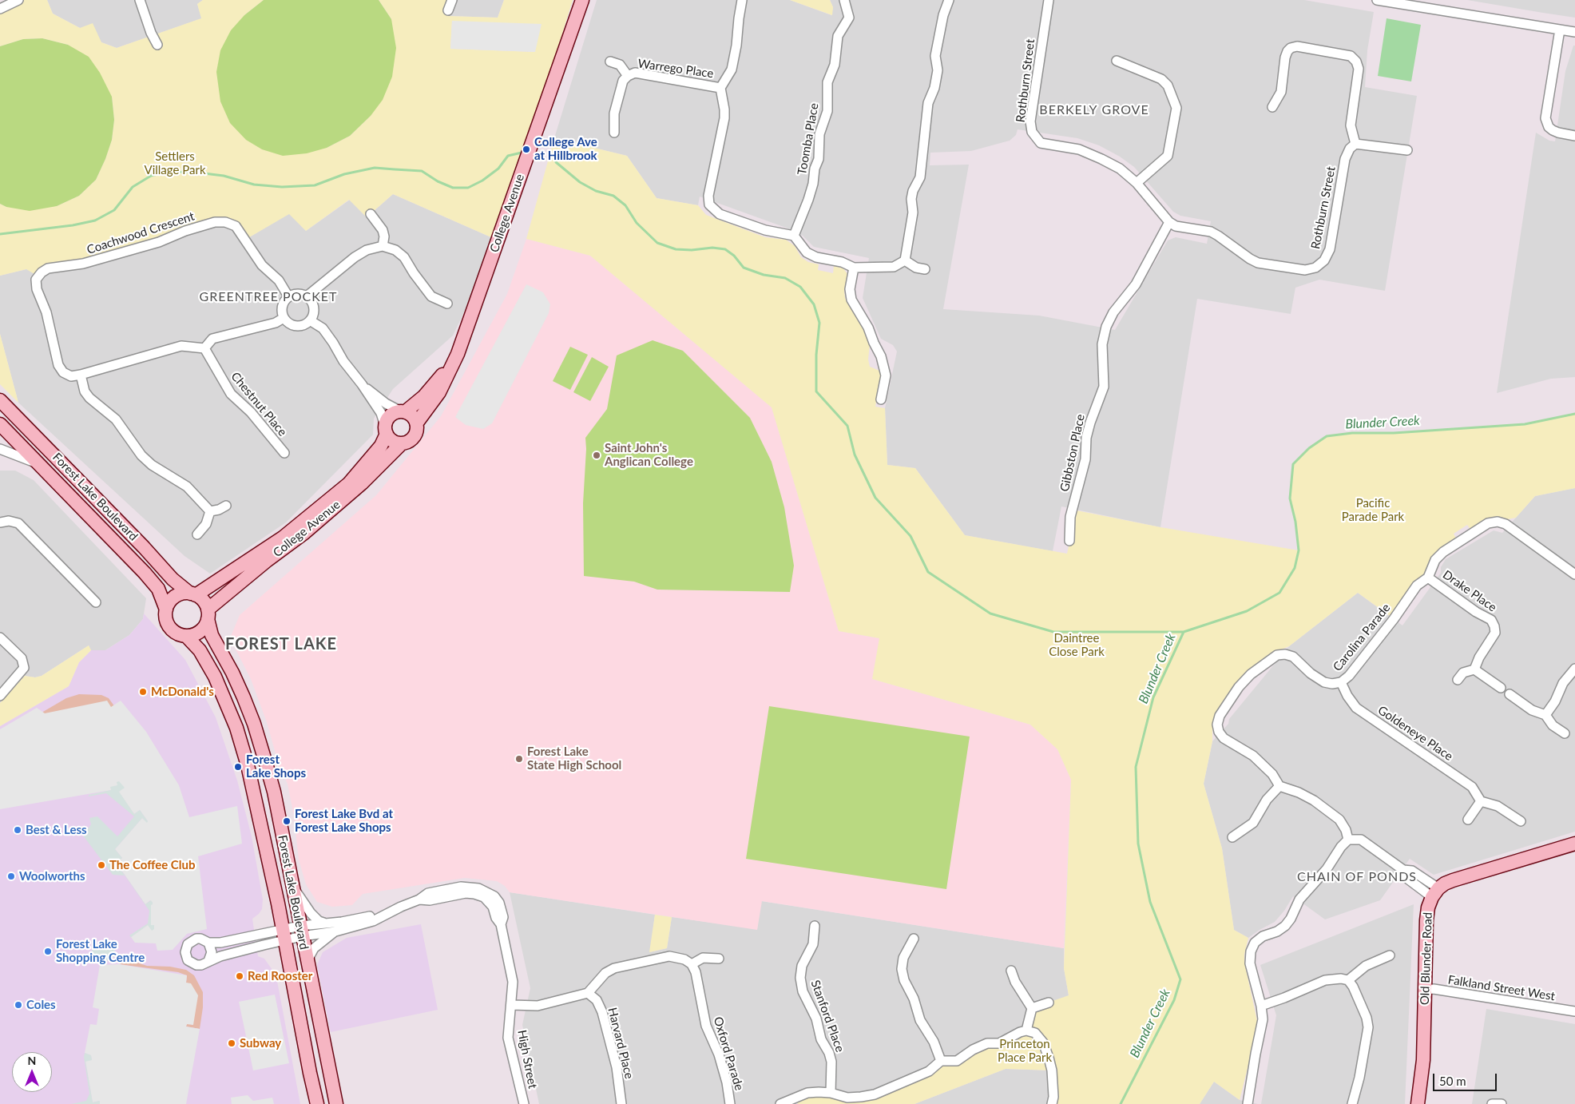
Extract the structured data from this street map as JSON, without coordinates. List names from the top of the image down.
{
  "streets": {
    "main road": ["College Avenue", "Forest Lake Boulevard", "Old Blunder Road"],
    "street": [
      "Warrego Place",
      "Rothburn Street",
      "Toomba Place",
      "Coachwood Crescent",
      "Chestnut Place",
      "Gibbston Place",
      "Drake Place",
      "Carolina Parade",
      "Goldeneye Place",
      "Falkland Street West",
      "Stanford Place",
      "Harvard Place",
      "Oxford Parade",
      "High Street"
    ]
  },
  "crossings": [
    ["Rothburn Street", "Gibbston Place"],
    ["College Avenue", "Forest Lake Boulevard"],
    ["Coachwood Crescent", "Chestnut Place"],
    ["Forest Lake Boulevard", "High Street"],
    ["Drake Place", "Carolina Parade"],
    ["Carolina Parade", "Goldeneye Place"],
    ["Old Blunder Road", "Falkland Street West"]
  ],
  "districts": [
    "BERKELY GROVE",
    "GREENTREE POCKET",
    "FOREST LAKE",
    "CHAIN OF PONDS"
  ],
  "water": ["Blunder Creek"],
  "parks": [
    "Settlers Village Park",
    "Pacific Parade Park",
    "Daintree Close Park",
    "Princeton Place Park"
  ],
  "places": [
    "College Ave at Hillbrook",
    "Saint John's Anglican College",
    "McDonald's",
    "Forest Lake State High School",
    "Forest Lake Shops",
    "Forest Lake Bvd at Forest Lake Shops",
    "Best & Less",
    "The Coffee Club",
    "Woolworths",
    "Forest Lake Shopping Centre",
    "Red Rooster",
    "Coles",
    "Subway"
  ],
  "scale_bar": "50 m",
  "north": "top"
}
